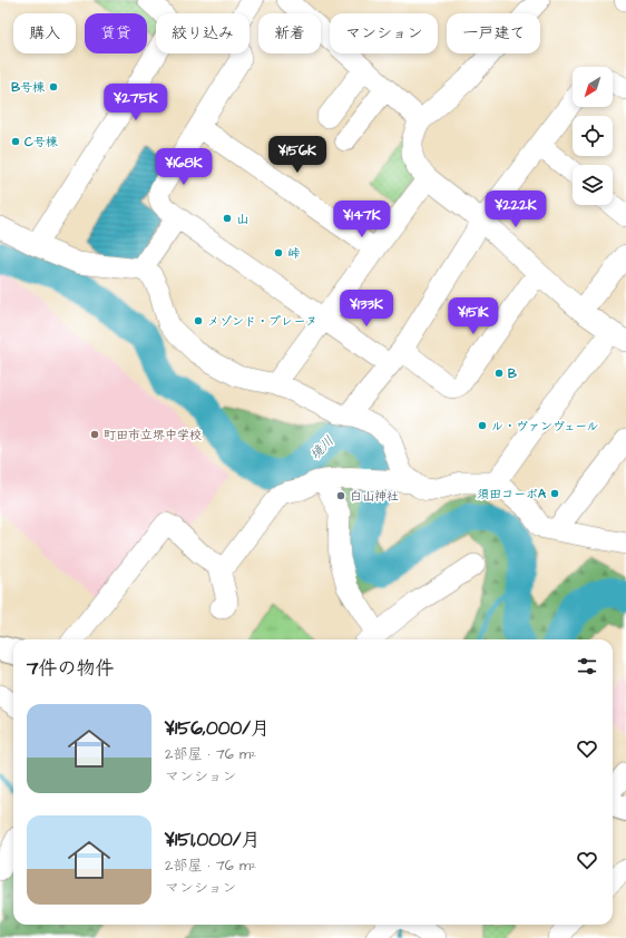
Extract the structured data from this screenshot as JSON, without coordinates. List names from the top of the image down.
{
  "water": ["境川"],
  "places": [
    "B号棟",
    "C号棟",
    "山",
    "峠",
    "メゾンド・プレーヌ",
    "B",
    "ル・ヴァンヴェール",
    "町田市立堺中学校",
    "須田コーポA",
    "白山神社"
  ],
  "north": "bottom left",
  "page": {
    "chip": [
      "購入",
      "賃貸",
      "絞り込み",
      "新着",
      "マンション",
      "一戸建て"
    ],
    "price": [
      "¥275K",
      "¥156K",
      "¥168K",
      "¥222K",
      "¥147K",
      "¥133K",
      "¥151K"
    ],
    "heading": "7件の物件",
    "list": [
      {
        "name": "¥156,000/月",
        "note": "2部屋 · 76 m² · マンション"
      },
      {
        "name": "¥151,000/月",
        "note": "2部屋 · 76 m² · マンション"
      }
    ]
  }
}
